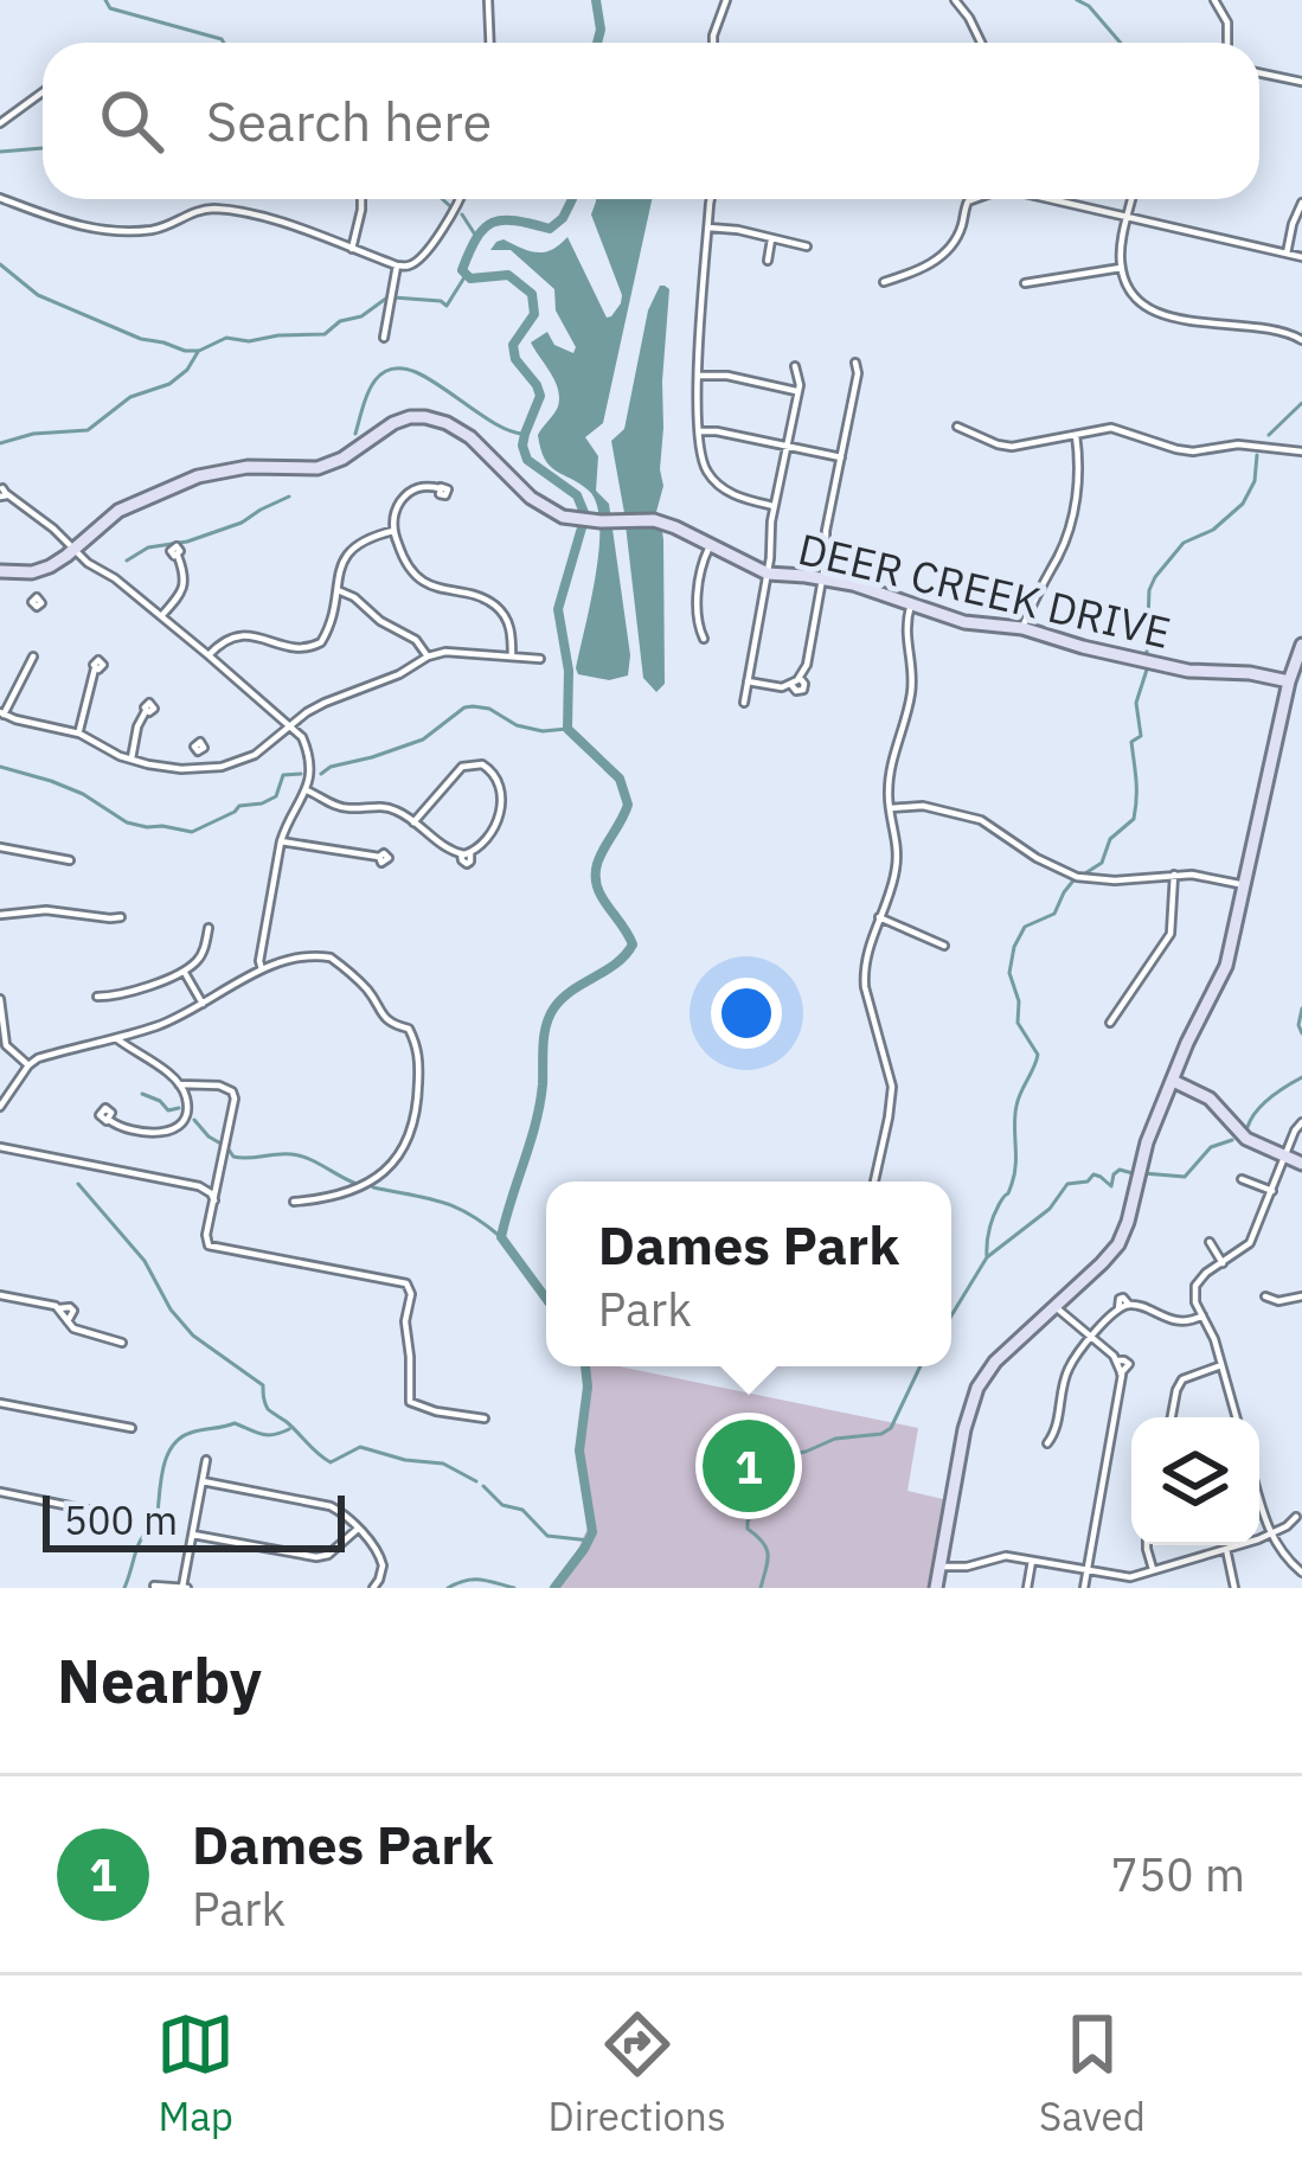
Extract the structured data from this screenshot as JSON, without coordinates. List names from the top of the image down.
{
  "streets": {
    "street": ["DEER CREEK DRIVE"]
  },
  "scale_bar": "500 m",
  "page": {
    "search": "Search here",
    "popup": ["Dames Park", "Park"],
    "pins": "1",
    "scale": "500 m",
    "heading": "Nearby",
    "list": [
      {
        "mark": "1",
        "name": "Dames Park",
        "note": "Park",
        "value": "750 m"
      }
    ],
    "nav": ["Map", "Directions", "Saved"]
  }
}
